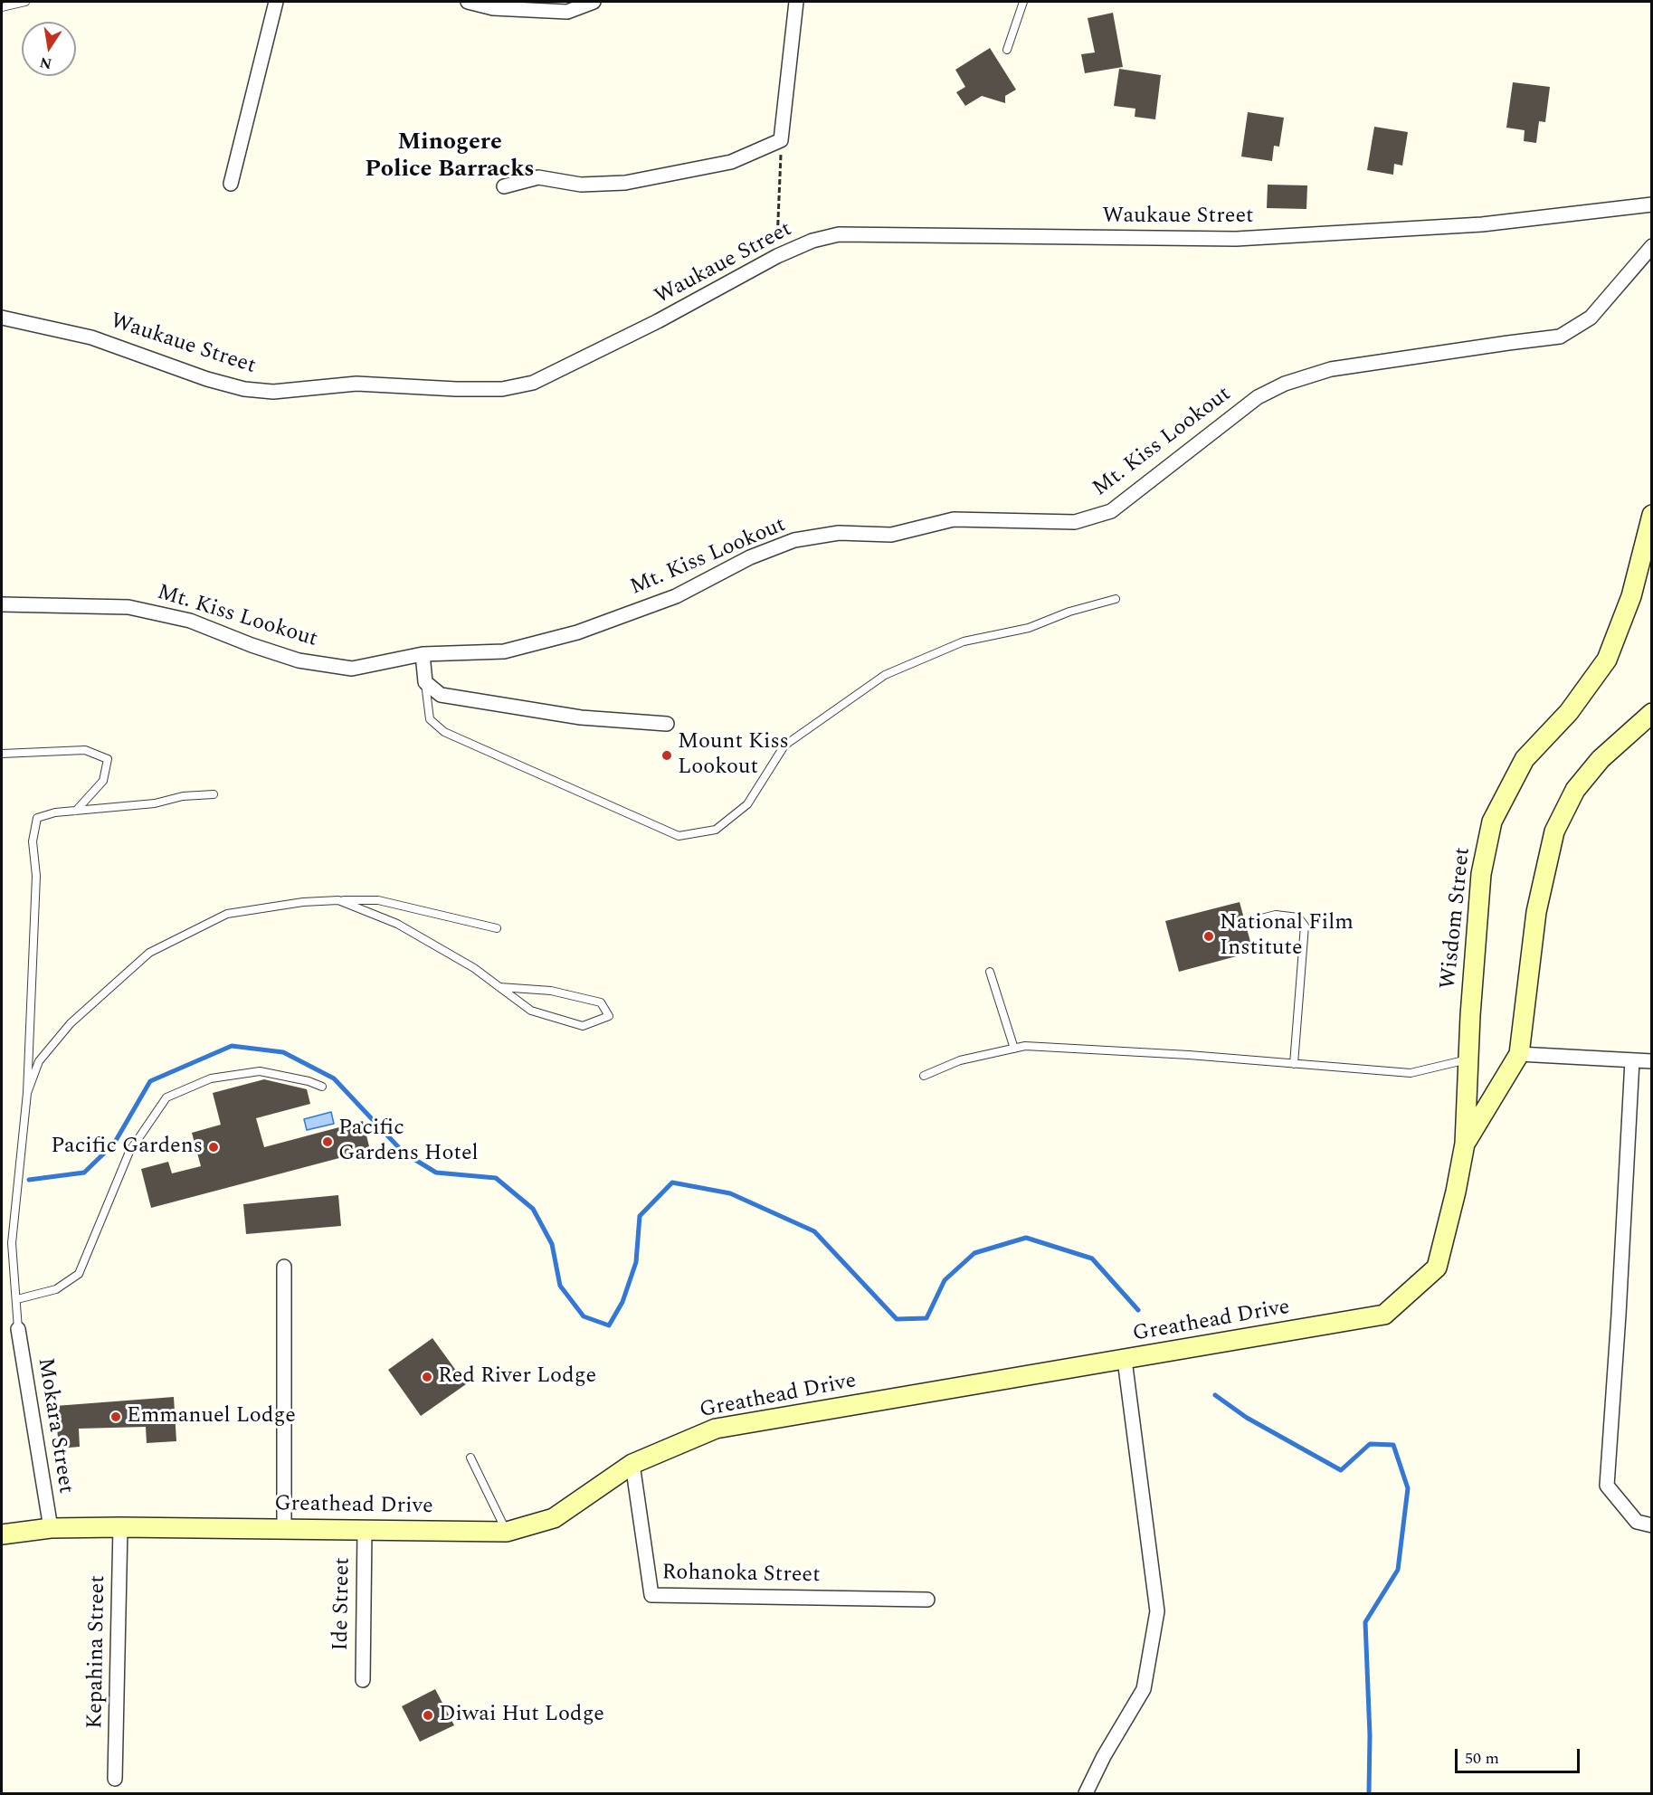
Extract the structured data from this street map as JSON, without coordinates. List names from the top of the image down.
{
  "streets": {
    "street": [
      "Waukaue Street",
      "Mt. Kiss Lookout",
      "Wisdom Street",
      "Greathead Drive",
      "Mokara Street",
      "Rohanoka Street",
      "Ide Street",
      "Kepahina Street"
    ]
  },
  "crossings": [
    ["Wisdom Street", "Greathead Drive"],
    ["Greathead Drive", "Mokara Street"],
    ["Greathead Drive", "Rohanoka Street"],
    ["Greathead Drive", "Ide Street"],
    ["Greathead Drive", "Kepahina Street"]
  ],
  "districts": ["Minogere Police Barracks"],
  "places": [
    "Mount Kiss Lookout",
    "National Film Institute",
    "Pacific Gardens Hotel",
    "Pacific Gardens",
    "Red River Lodge",
    "Emmanuel Lodge",
    "Diwai Hut Lodge"
  ],
  "scale_bar": "50 m",
  "north": "bottom"
}
